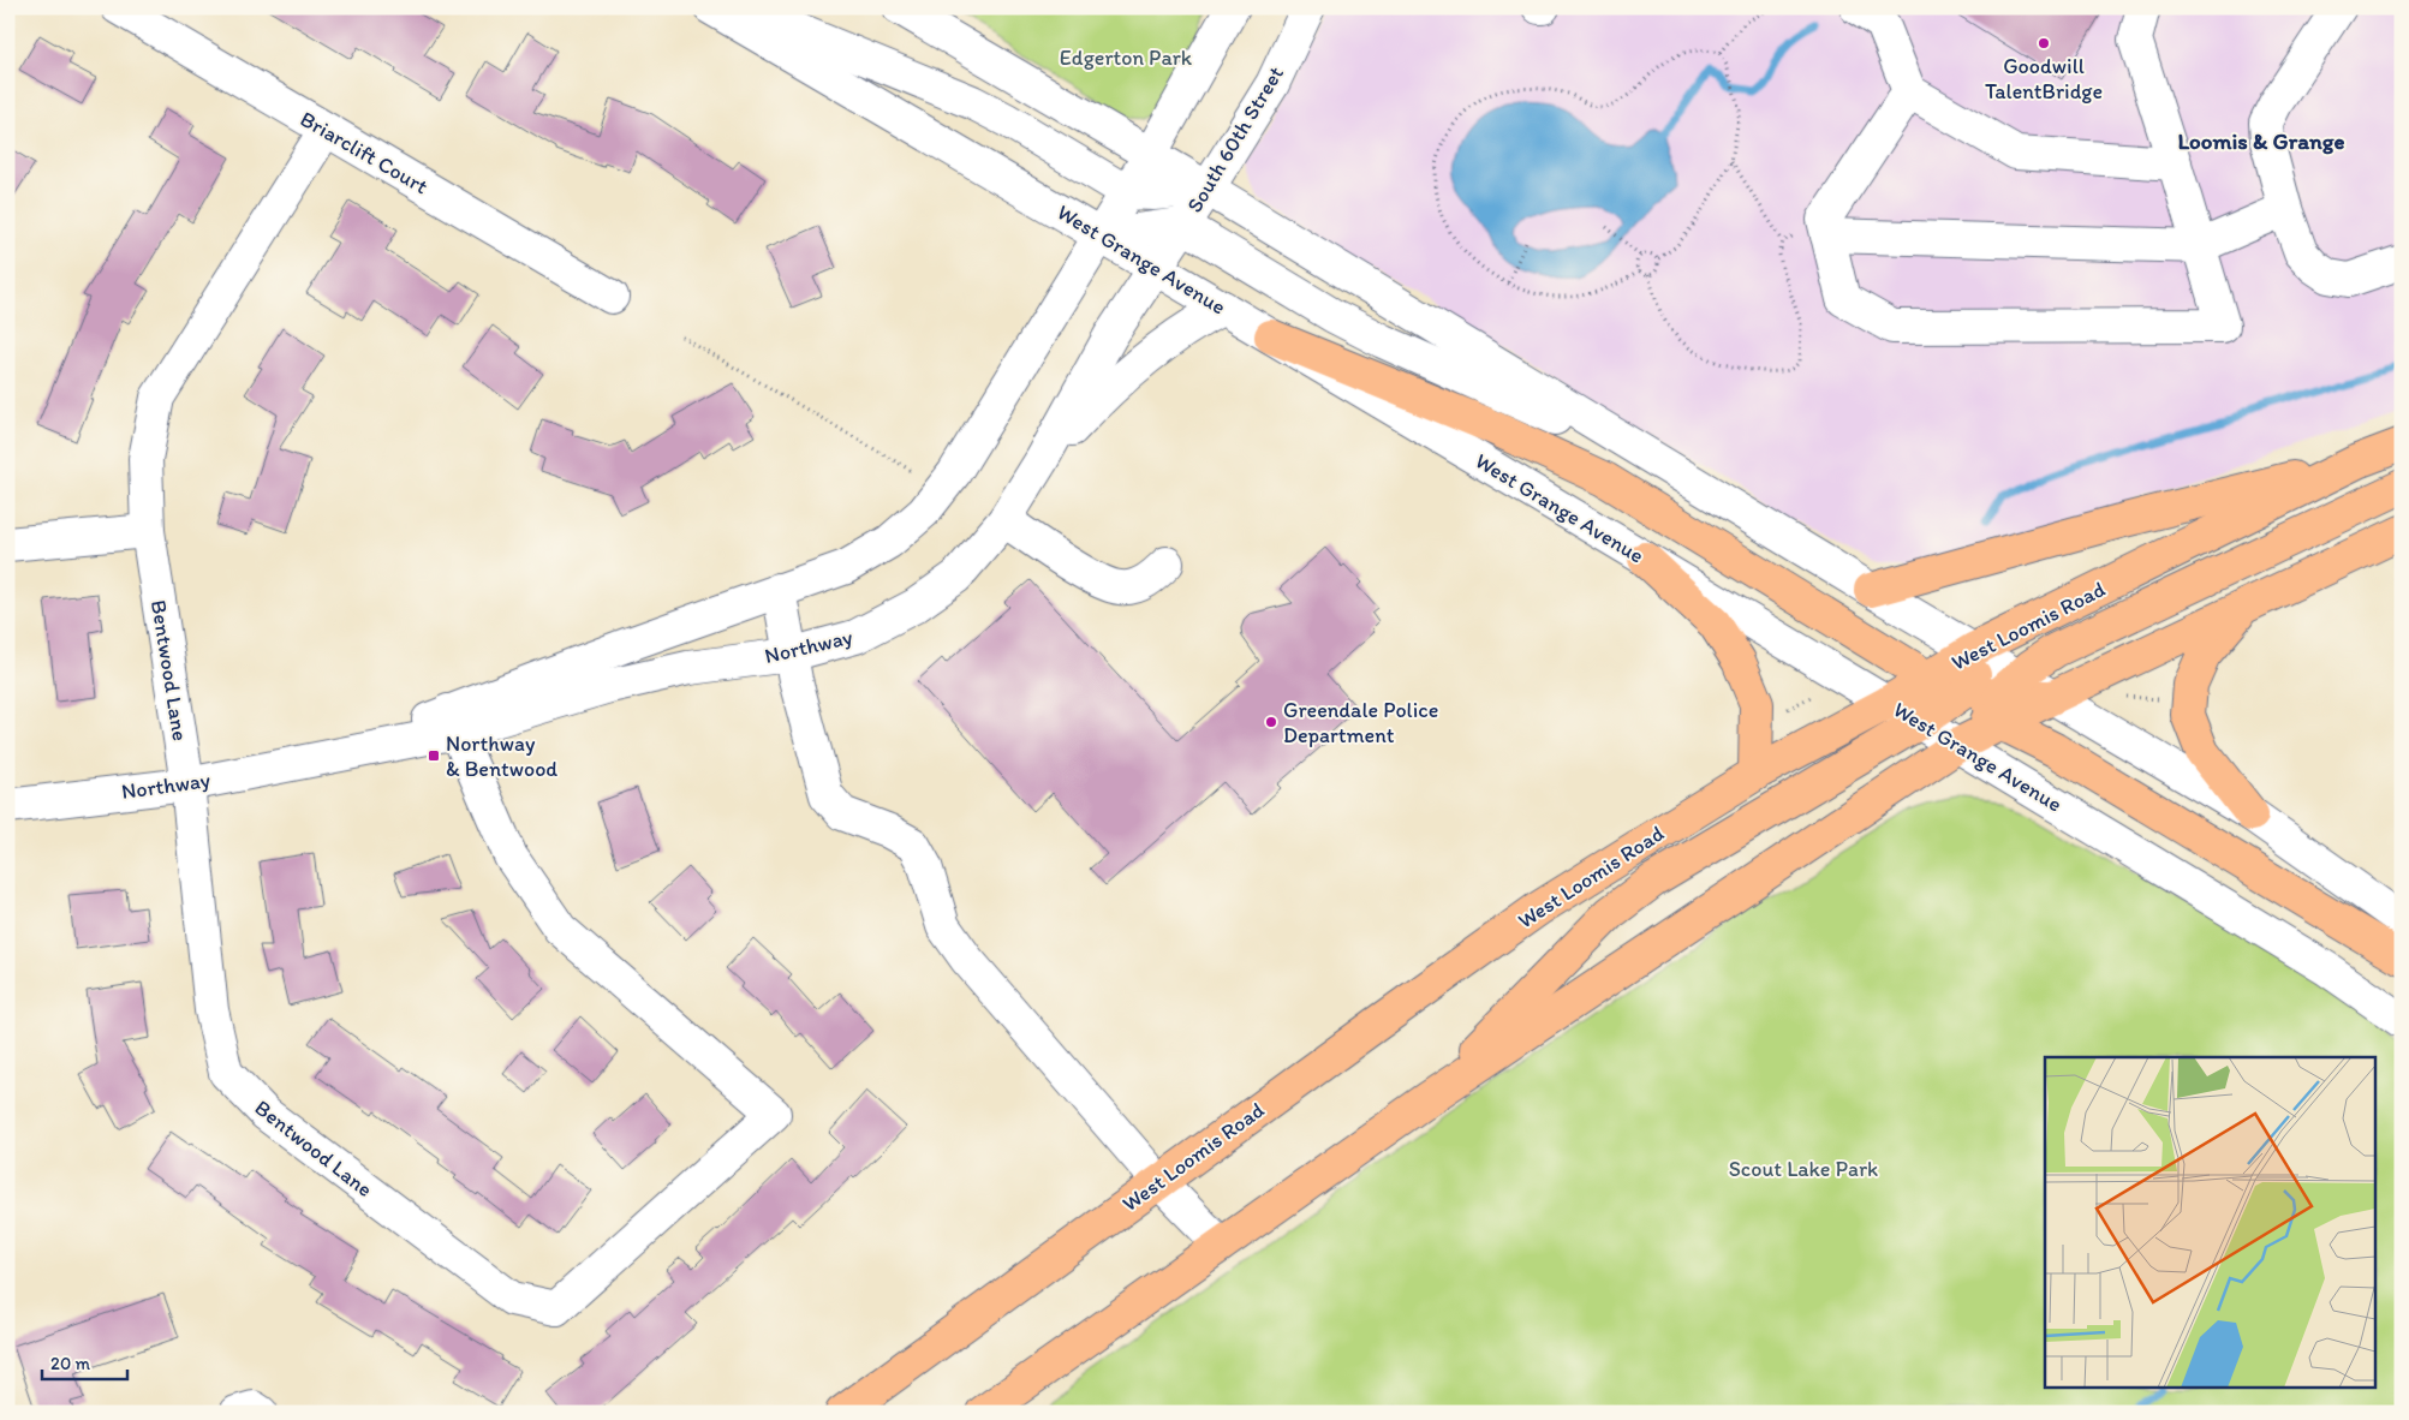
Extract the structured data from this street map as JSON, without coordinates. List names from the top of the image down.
{
  "streets": {
    "main road": ["West Loomis Road"],
    "street": [
      "South 60th Street",
      "Briarclift Court",
      "West Grange Avenue",
      "Northway",
      "Bentwood Lane"
    ]
  },
  "crossings": [
    ["South 60th Street", "West Grange Avenue"],
    ["South 60th Street", "Northway"],
    ["Briarclift Court", "Bentwood Lane"],
    ["West Grange Avenue", "West Loomis Road"],
    ["West Grange Avenue", "Northway"],
    ["Northway", "Bentwood Lane"]
  ],
  "districts": ["Loomis & Grange"],
  "parks": ["Edgerton Park", "Scout Lake Park"],
  "places": {
    "other": ["Goodwill TalentBridge", "Greendale Police Department"],
    "transit": ["Northway & Bentwood"]
  },
  "scale_bar": "20 m"
}
